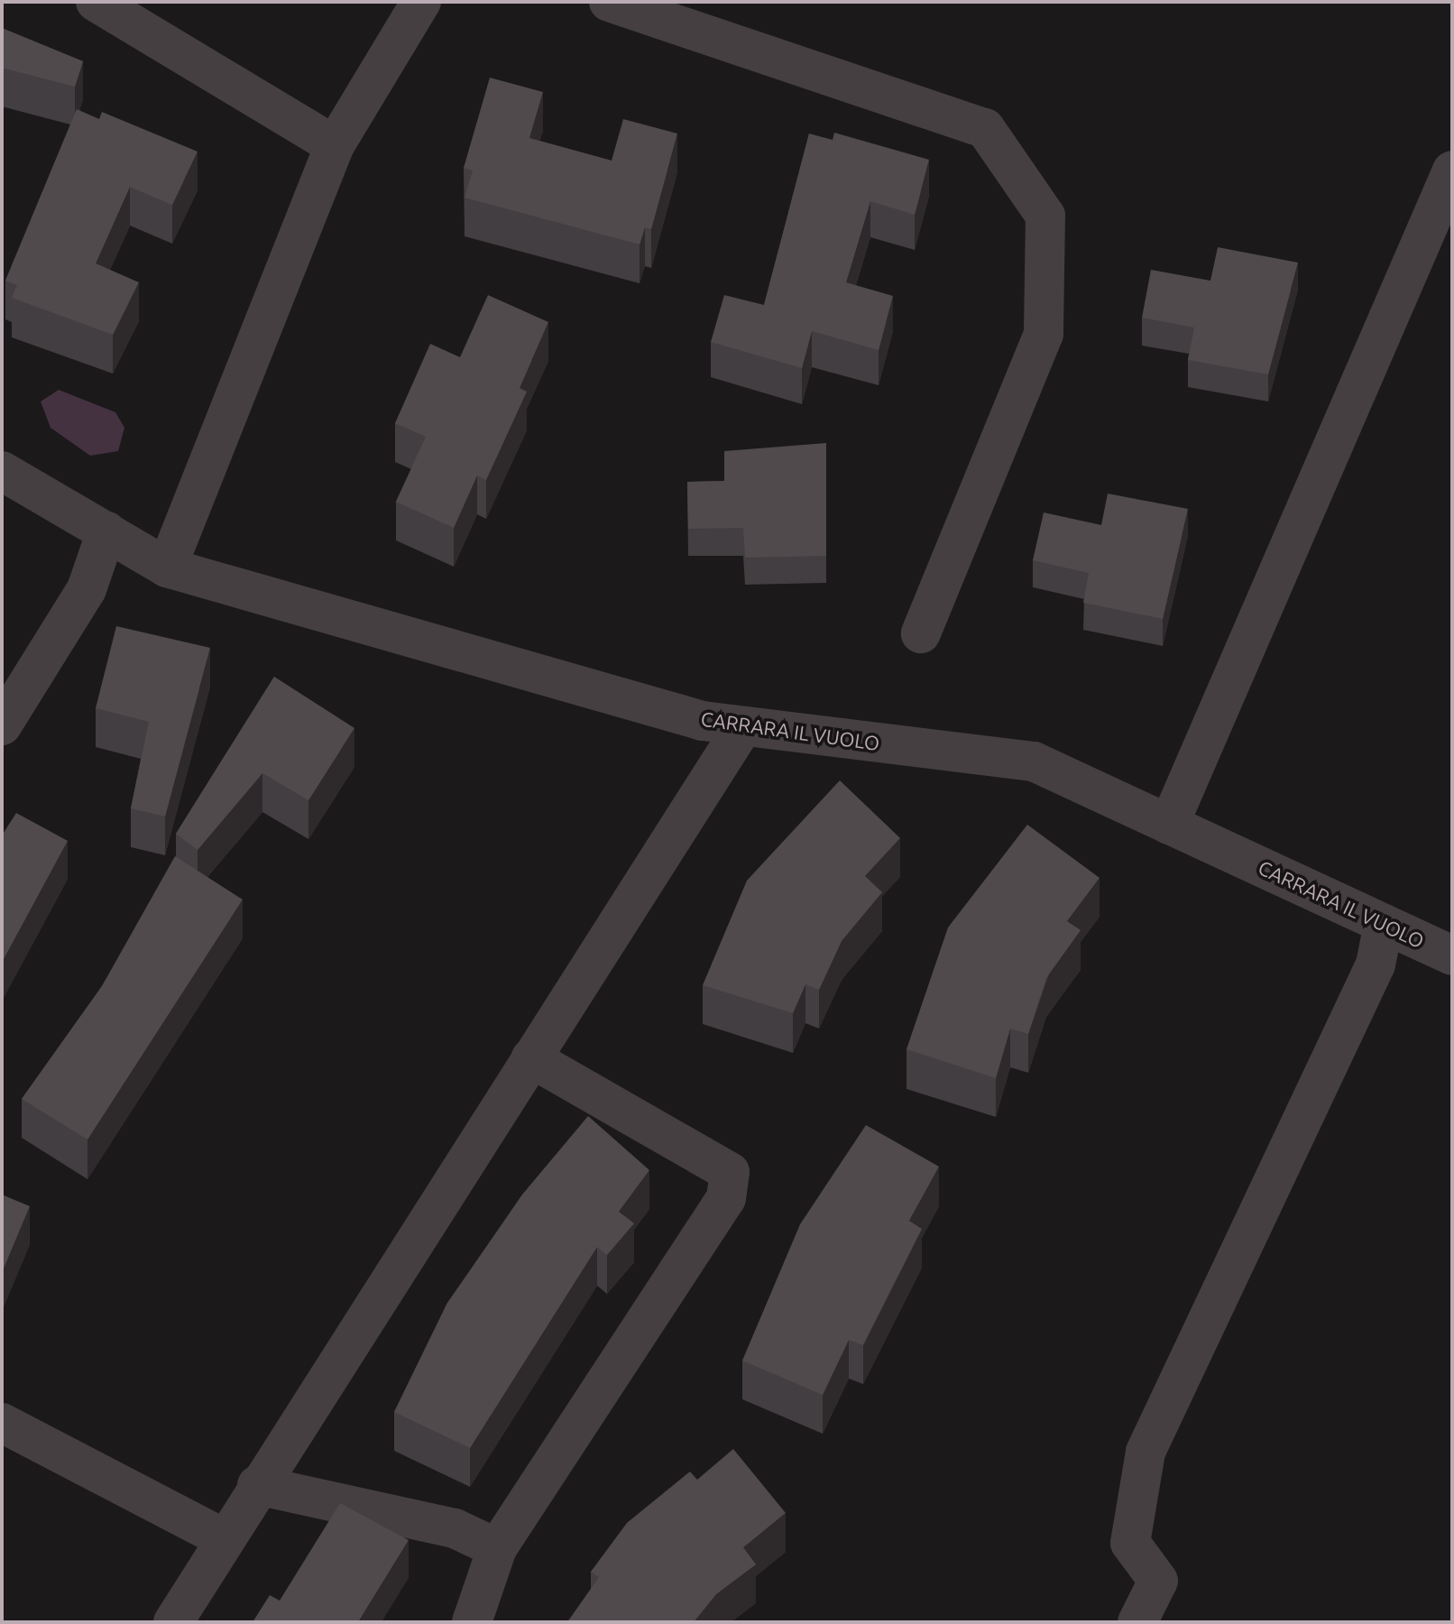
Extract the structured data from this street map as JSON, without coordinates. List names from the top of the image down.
{
  "streets": {
    "street": ["CARRARA IL VUOLO"]
  }
}
